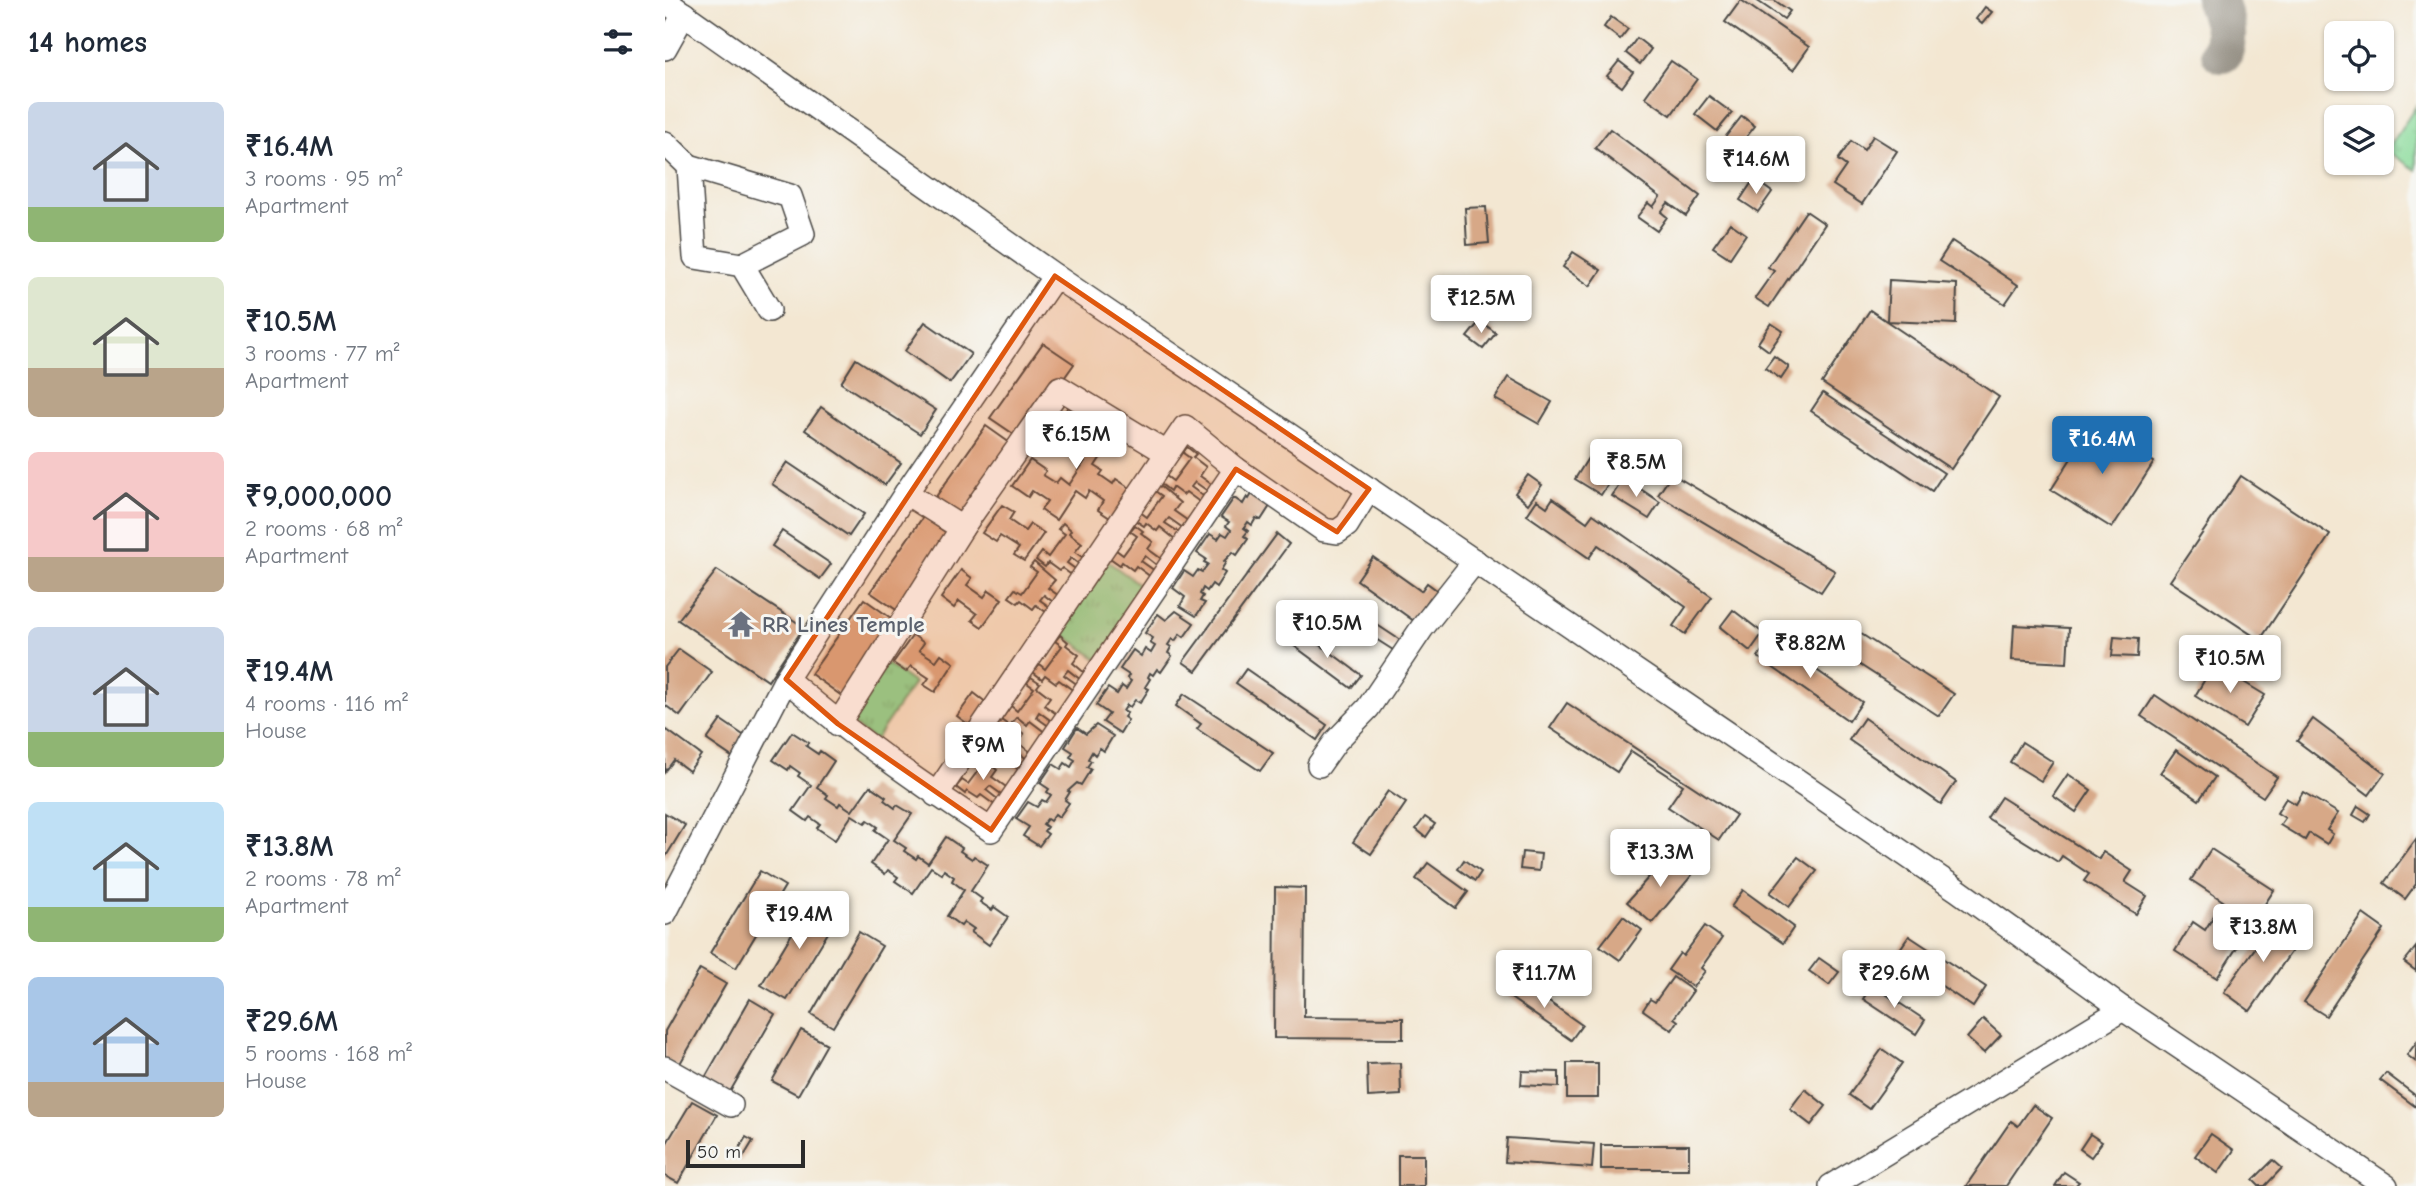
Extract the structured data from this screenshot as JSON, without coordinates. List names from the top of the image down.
{
  "places": {
    "temple": ["RR Lines Temple"]
  },
  "scale_bar": "50 m",
  "page": {
    "heading": "14 homes",
    "list": [
      {
        "name": "₹16.4M",
        "note": "3 rooms · 95 m² · Apartment"
      },
      {
        "name": "₹10.5M",
        "note": "3 rooms · 77 m² · Apartment"
      },
      {
        "name": "₹9,000,000",
        "note": "2 rooms · 68 m² · Apartment"
      },
      {
        "name": "₹19.4M",
        "note": "4 rooms · 116 m² · House"
      },
      {
        "name": "₹13.8M",
        "note": "2 rooms · 78 m² · Apartment"
      },
      {
        "name": "₹29.6M",
        "note": "5 rooms · 168 m² · House"
      }
    ],
    "price": [
      "₹14.6M",
      "₹12.5M",
      "₹6.15M",
      "₹16.4M",
      "₹8.5M",
      "₹10.5M",
      "₹8.82M",
      "₹10.5M",
      "₹9M",
      "₹13.3M",
      "₹19.4M",
      "₹13.8M",
      "₹11.7M",
      "₹29.6M"
    ],
    "scale": "50 m"
  }
}
